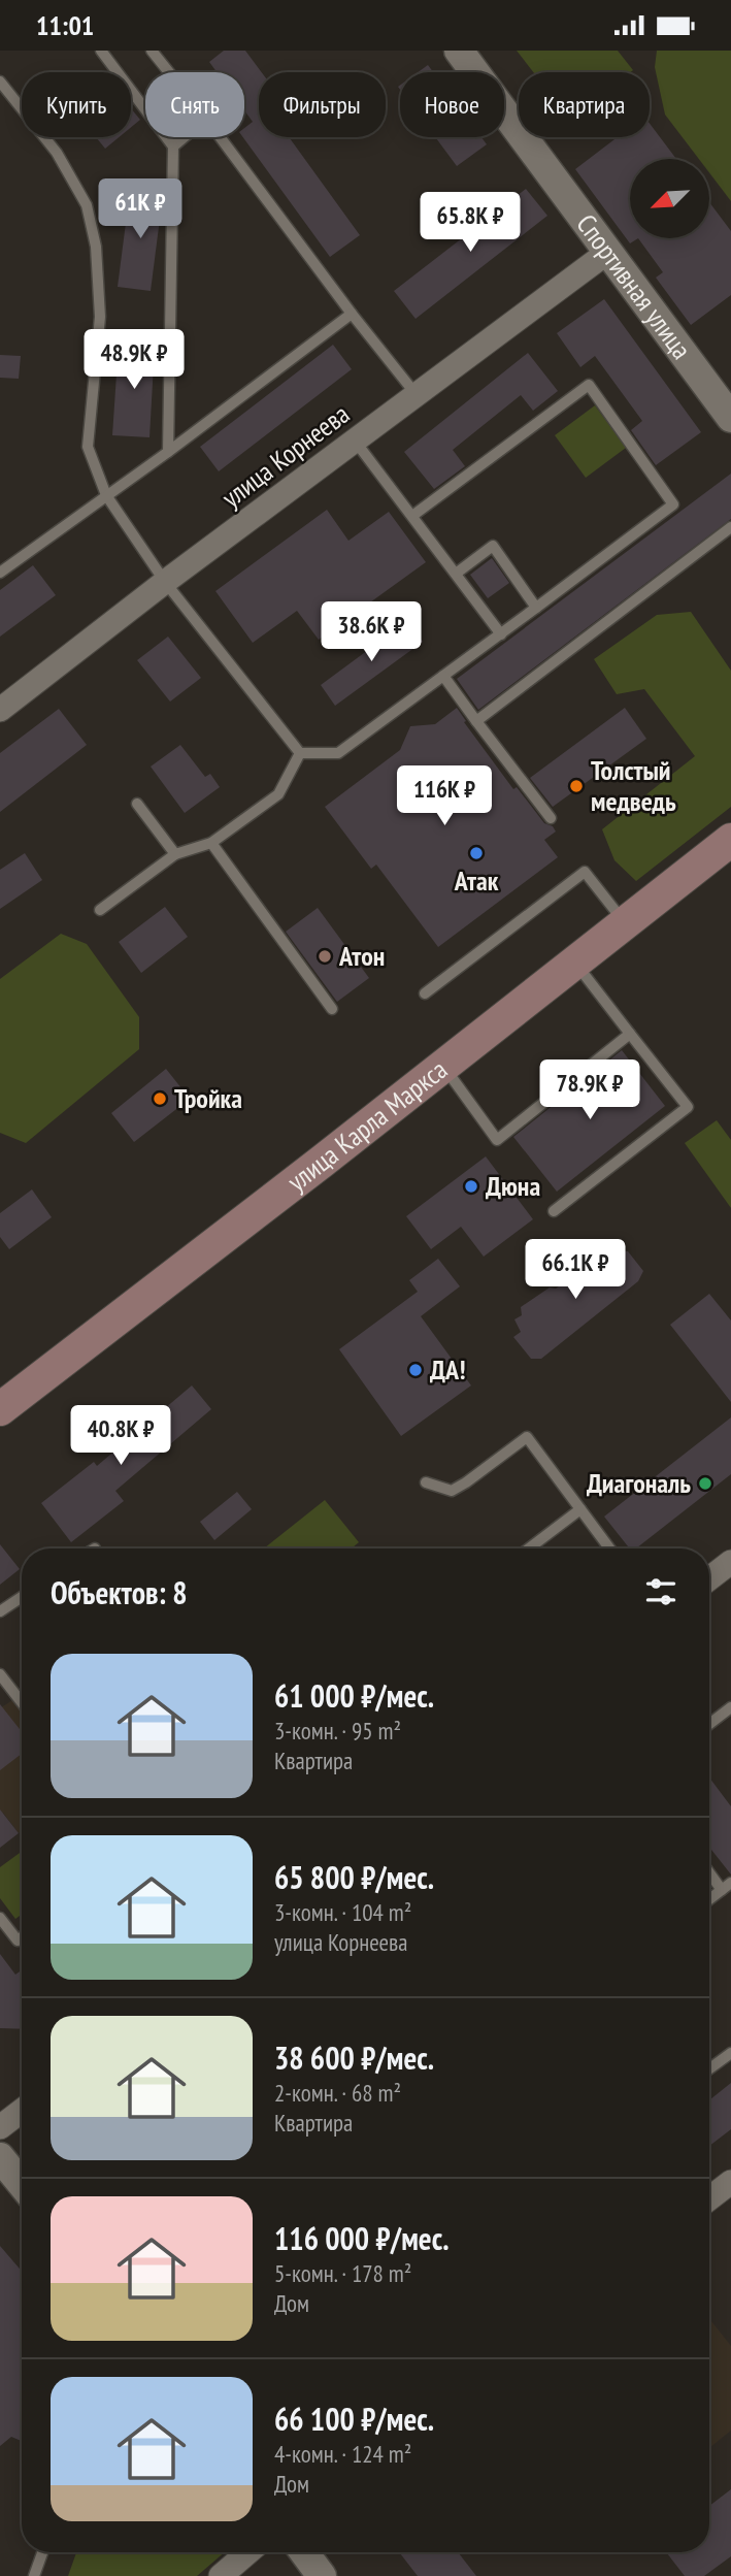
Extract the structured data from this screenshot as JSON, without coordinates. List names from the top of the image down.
{
  "streets": {
    "main road": ["улица Карла Маркса"],
    "street": ["Спортивная улица", "улица Корнеева"]
  },
  "crossings": [
    ["Спортивная улица", "улица Корнеева"]
  ],
  "places": [
    "Толстый медведь",
    "Атак",
    "Атон",
    "Тройка",
    "Дюна",
    "ДА!",
    "Диагональ"
  ],
  "north": "bottom left",
  "page": {
    "status": "11:01",
    "chip": [
      "Купить",
      "Снять",
      "Фильтры",
      "Новое",
      "Квартира"
    ],
    "price": [
      "61K ₽",
      "65.8K ₽",
      "48.9K ₽",
      "38.6K ₽",
      "116K ₽",
      "78.9K ₽",
      "66.1K ₽",
      "40.8K ₽"
    ],
    "heading": "Объектов: 8",
    "list": [
      {
        "name": "61 000 ₽/мес.",
        "note": "3-комн. · 95 m² · Квартира"
      },
      {
        "name": "65 800 ₽/мес.",
        "note": "3-комн. · 104 m² · улица Корнеева"
      },
      {
        "name": "38 600 ₽/мес.",
        "note": "2-комн. · 68 m² · Квартира"
      },
      {
        "name": "116 000 ₽/мес.",
        "note": "5-комн. · 178 m² · Дом"
      },
      {
        "name": "66 100 ₽/мес.",
        "note": "4-комн. · 124 m² · Дом"
      }
    ]
  }
}
